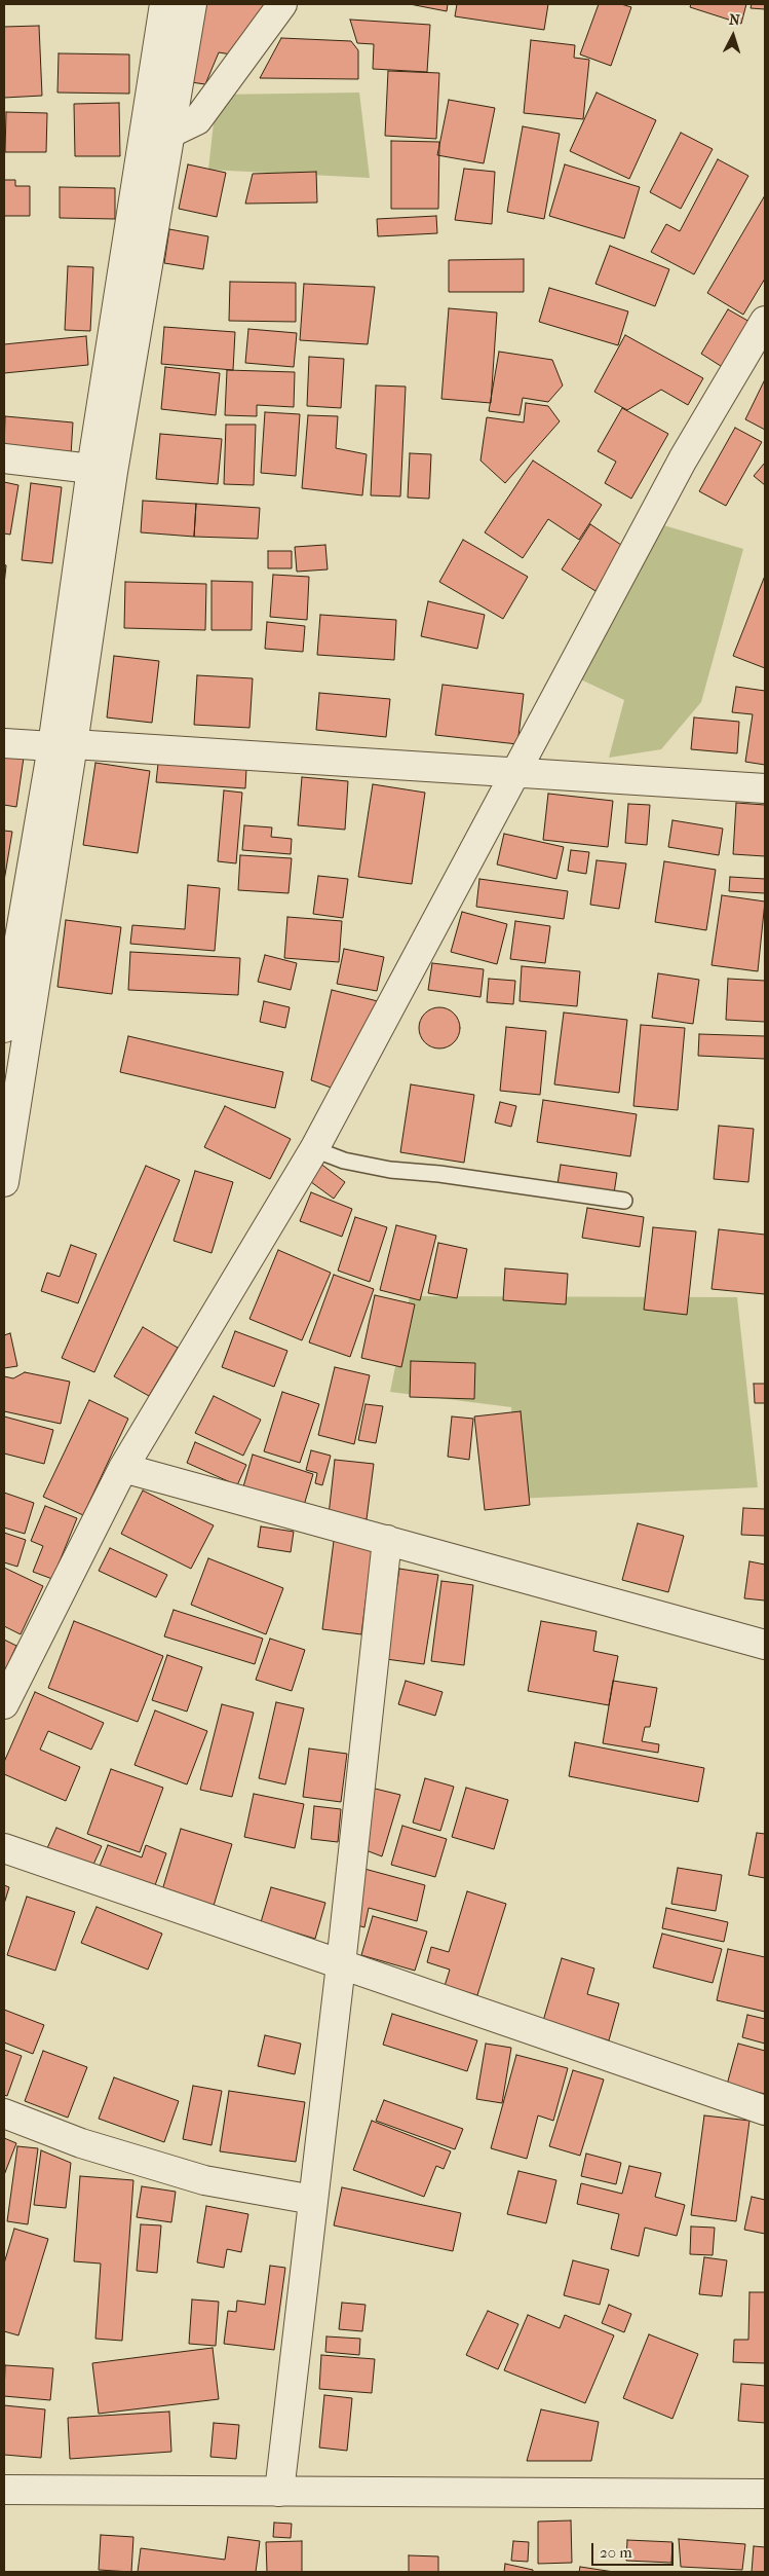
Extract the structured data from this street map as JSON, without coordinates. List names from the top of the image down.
{
  "scale_bar": "20 m",
  "north": "top"
}
